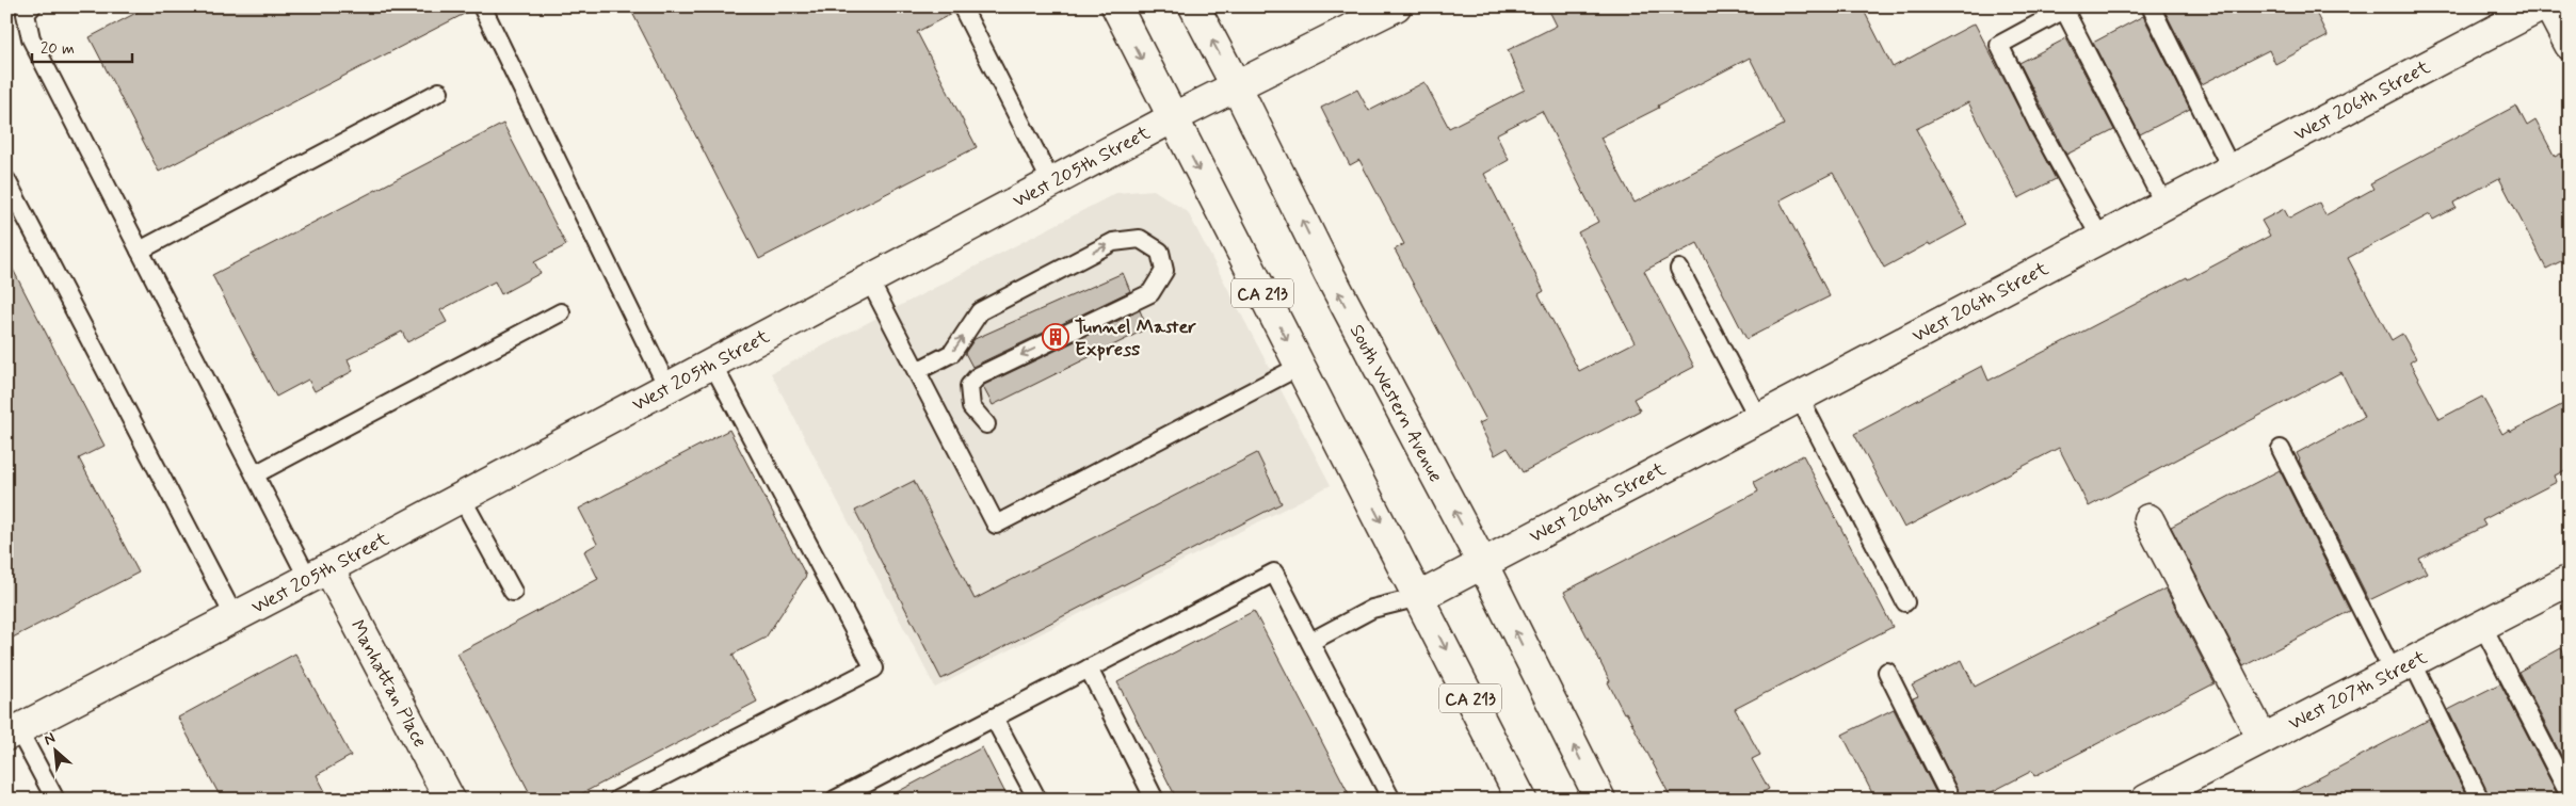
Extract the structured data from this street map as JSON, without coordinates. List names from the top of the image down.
{
  "streets": {
    "street": [
      "West 206th Street",
      "West 205th Street",
      "CA 213",
      "South Western Avenue",
      "Manhattan Place",
      "West 207th Street"
    ]
  },
  "crossings": [
    ["West 206th Street", "CA 213"],
    ["West 206th Street", "South Western Avenue"],
    ["West 205th Street", "CA 213"],
    ["West 205th Street", "South Western Avenue"],
    ["West 205th Street", "Manhattan Place"]
  ],
  "places": {
    "building": ["Tunnel Master Express"]
  },
  "scale_bar": "20 m",
  "north": "top left"
}
